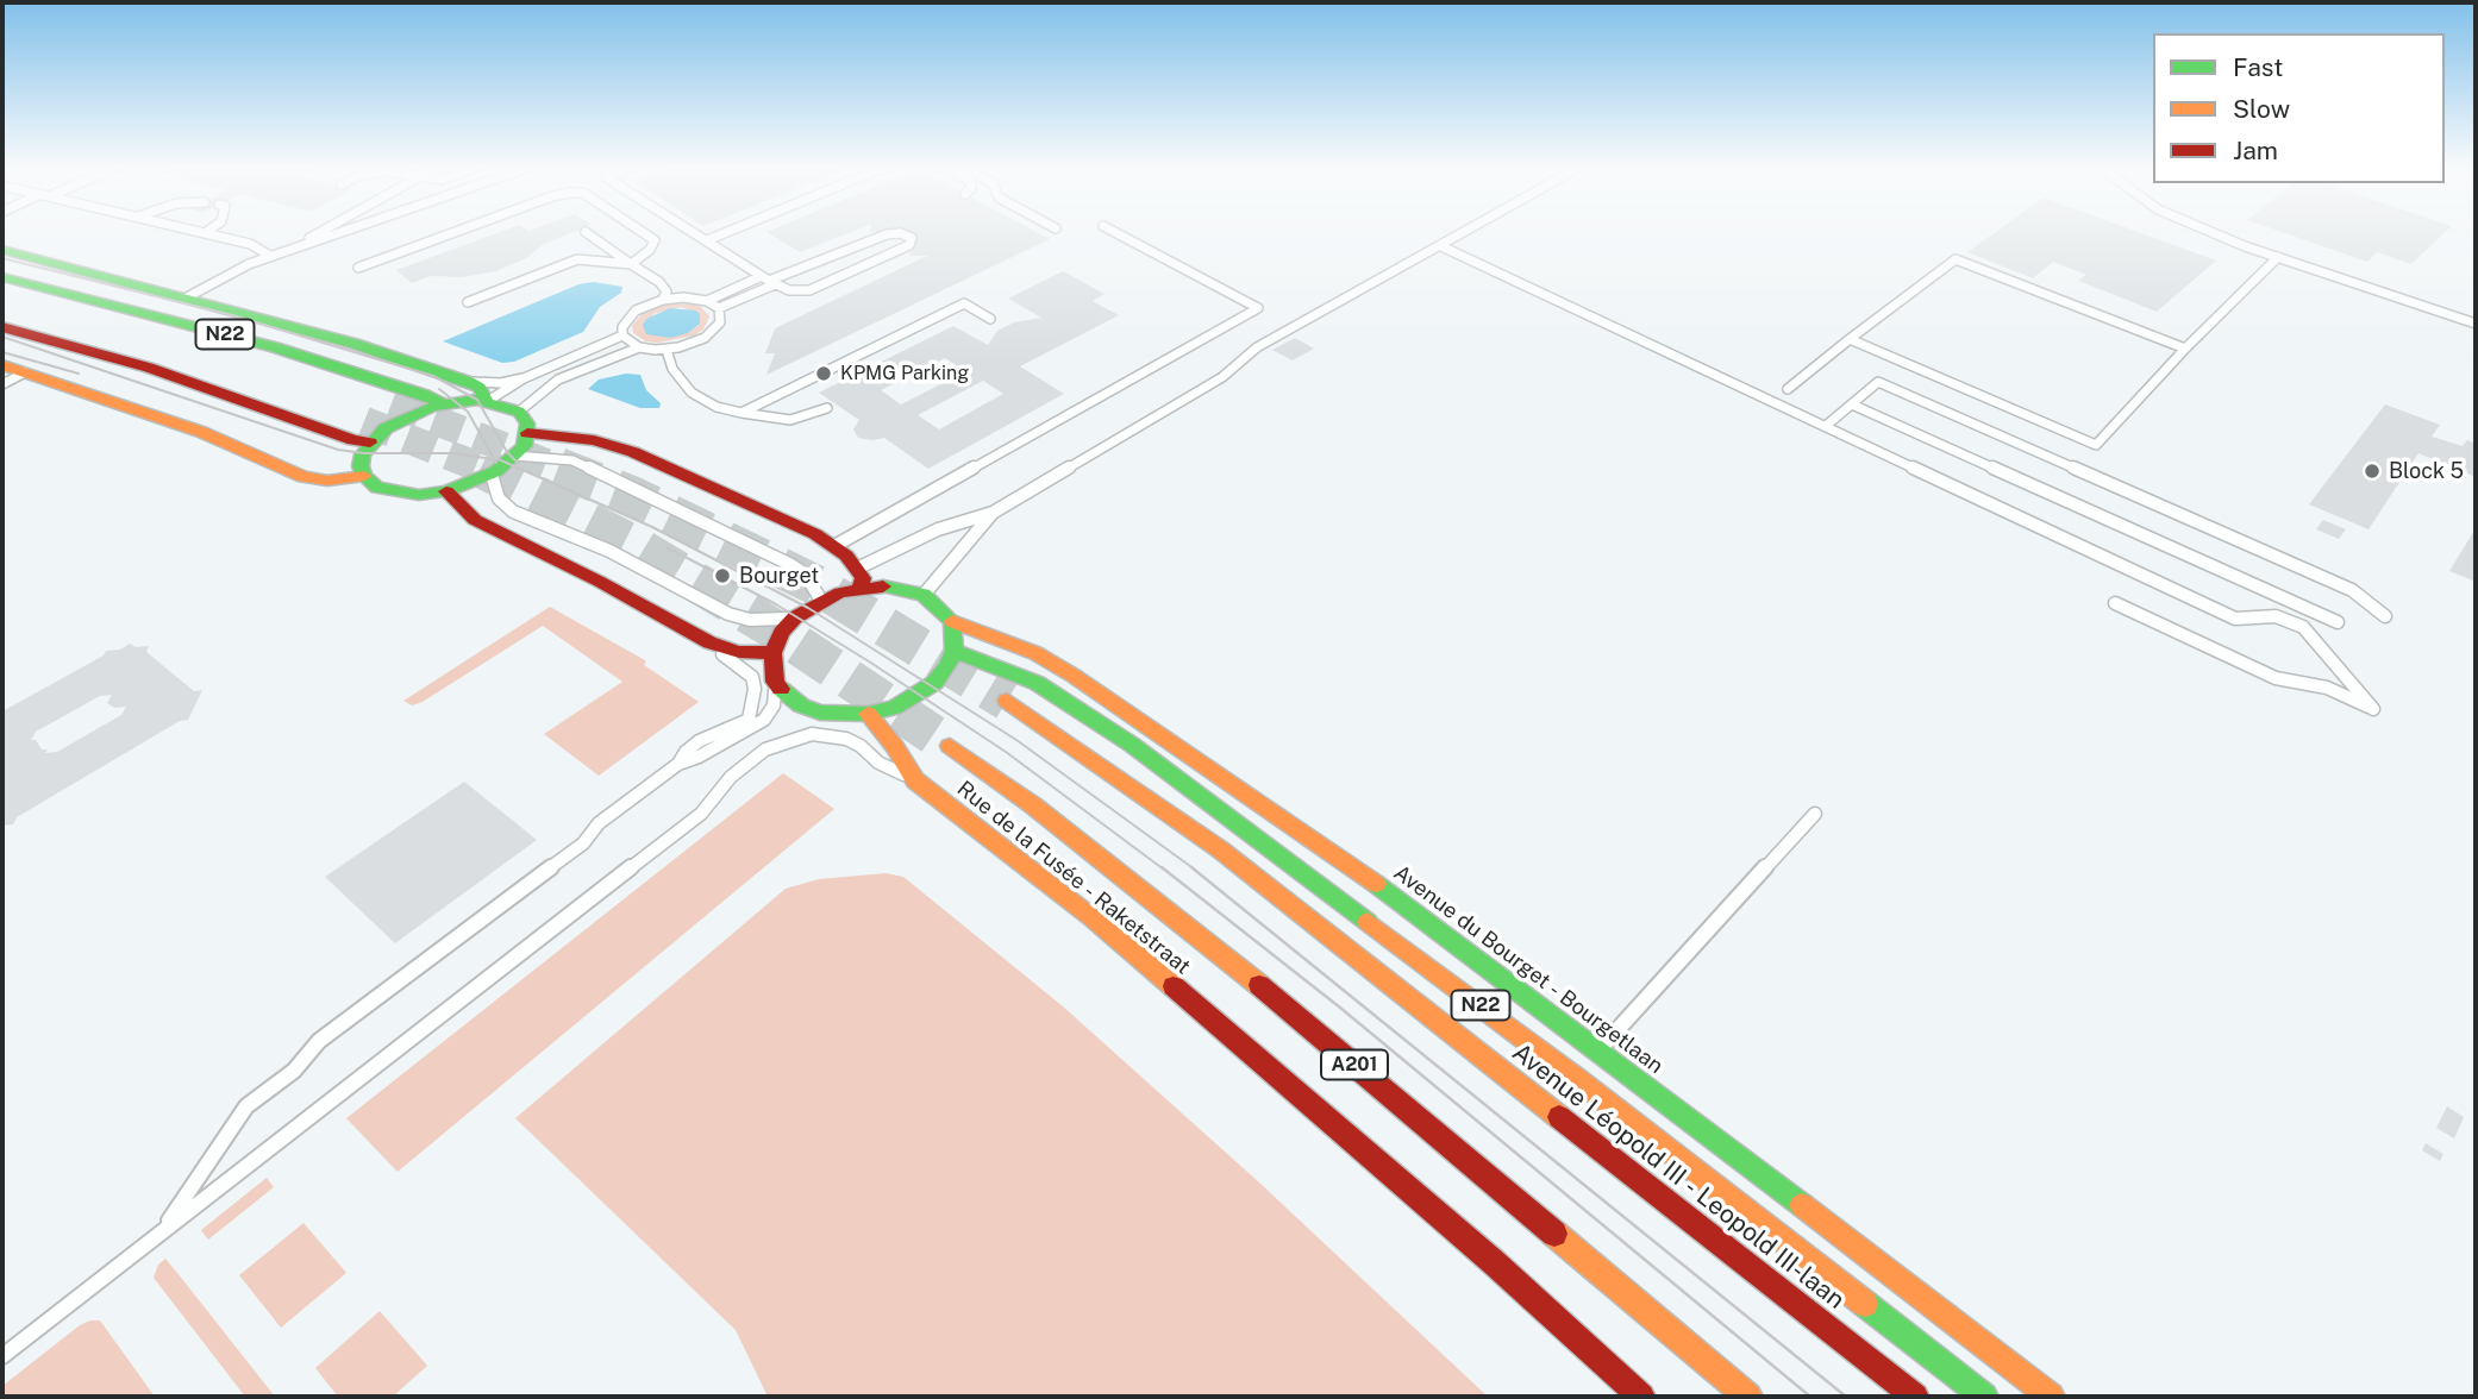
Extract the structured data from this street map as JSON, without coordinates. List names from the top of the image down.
{
  "streets": {
    "main road": [
      "N22",
      "Rue de la Fusée - Raketstraat",
      "Avenue du Bourget - Bourgetlaan",
      "A201",
      "Avenue Léopold III - Leopold III-laan"
    ]
  },
  "crossings": [
    ["N22", "Rue de la Fusée - Raketstraat"],
    ["N22", "Avenue du Bourget - Bourgetlaan"],
    ["Rue de la Fusée - Raketstraat", "Avenue du Bourget - Bourgetlaan"]
  ],
  "places": ["KPMG Parking", "Block 5", "Bourget"],
  "legend": ["Fast", "Slow", "Jam"]
}
